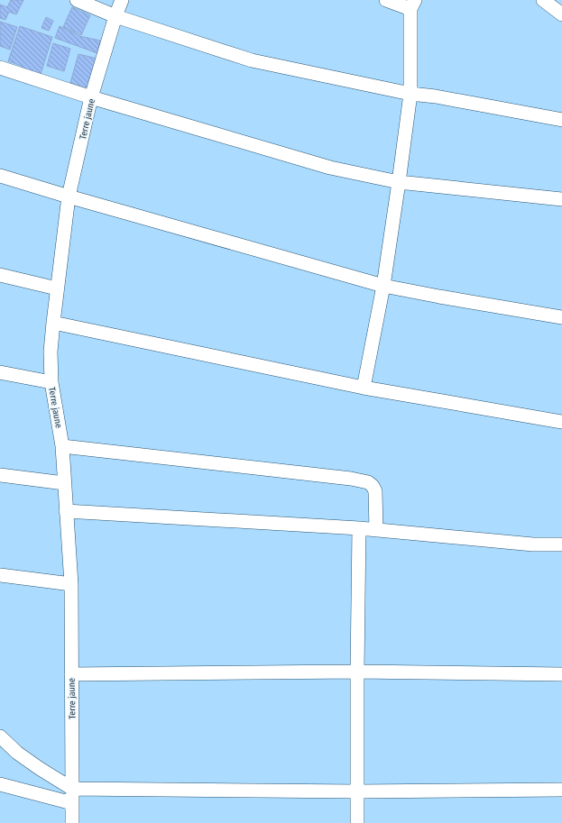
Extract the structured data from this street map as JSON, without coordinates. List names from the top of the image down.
{
  "streets": {
    "street": ["Terre jaune"]
  }
}
